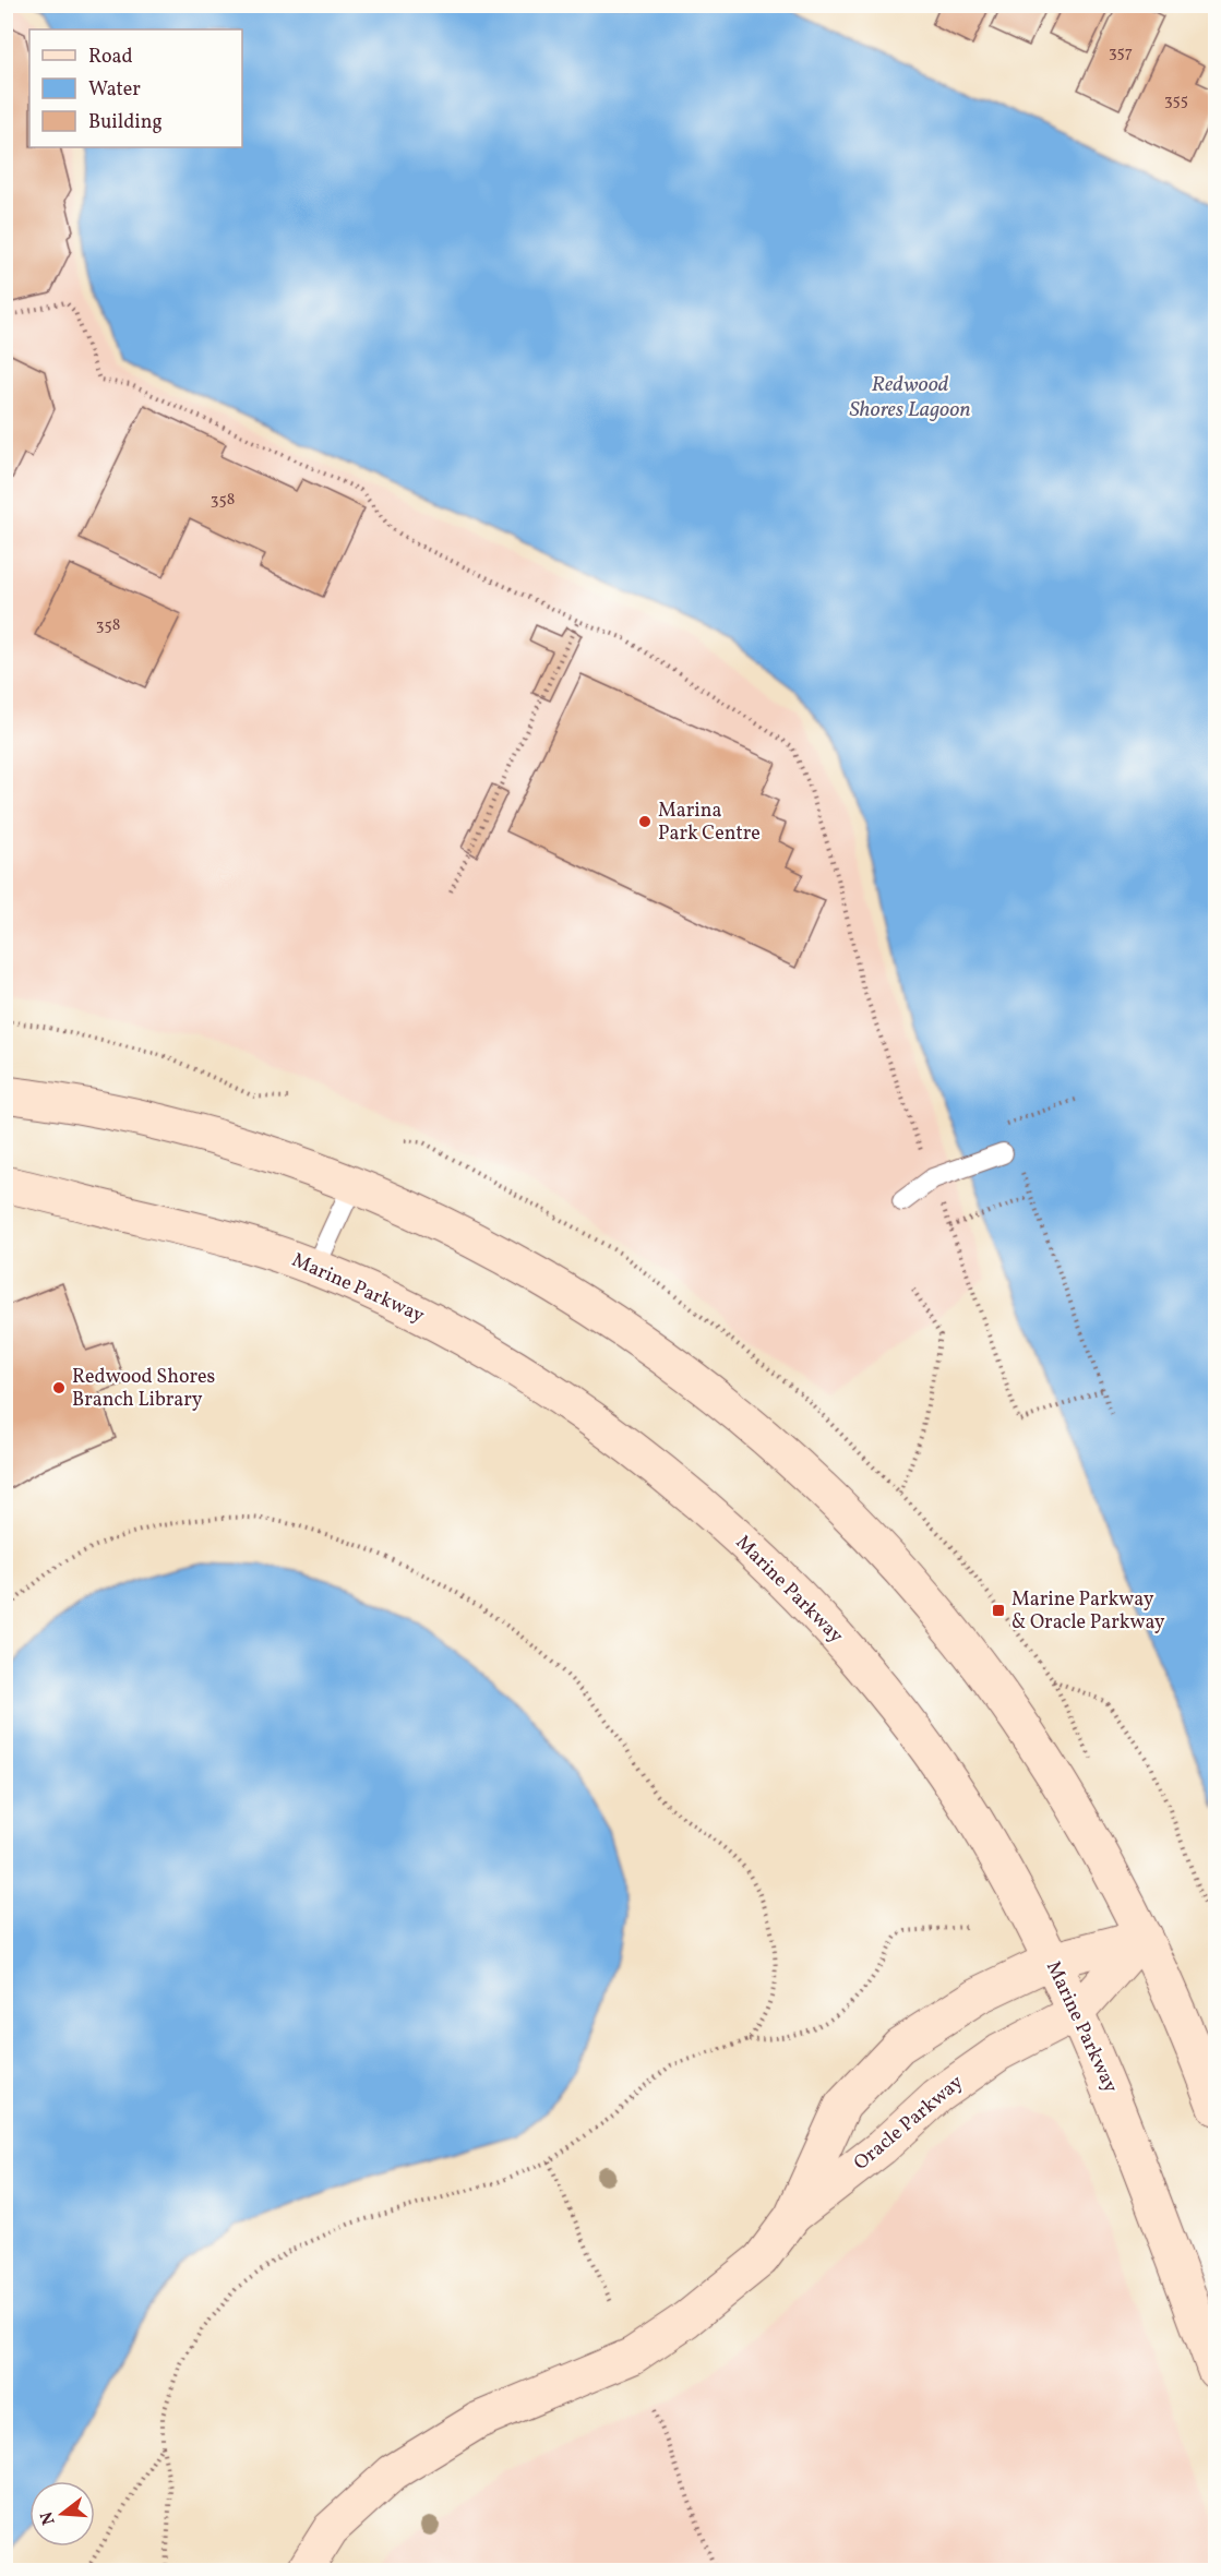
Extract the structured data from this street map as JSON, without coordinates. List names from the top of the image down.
{
  "streets": {
    "main road": ["Marine Parkway", "Oracle Parkway"]
  },
  "crossings": [
    ["Marine Parkway", "Oracle Parkway"]
  ],
  "water": ["Redwood Shores Lagoon"],
  "places": {
    "other": ["Marina Park Centre", "Redwood Shores Branch Library"],
    "transit": ["Marine Parkway & Oracle Parkway"]
  },
  "house_numbers": [
    "357",
    "355",
    "358",
    "358"
  ],
  "legend": ["Road", "Water", "Building"],
  "north": "left"
}
